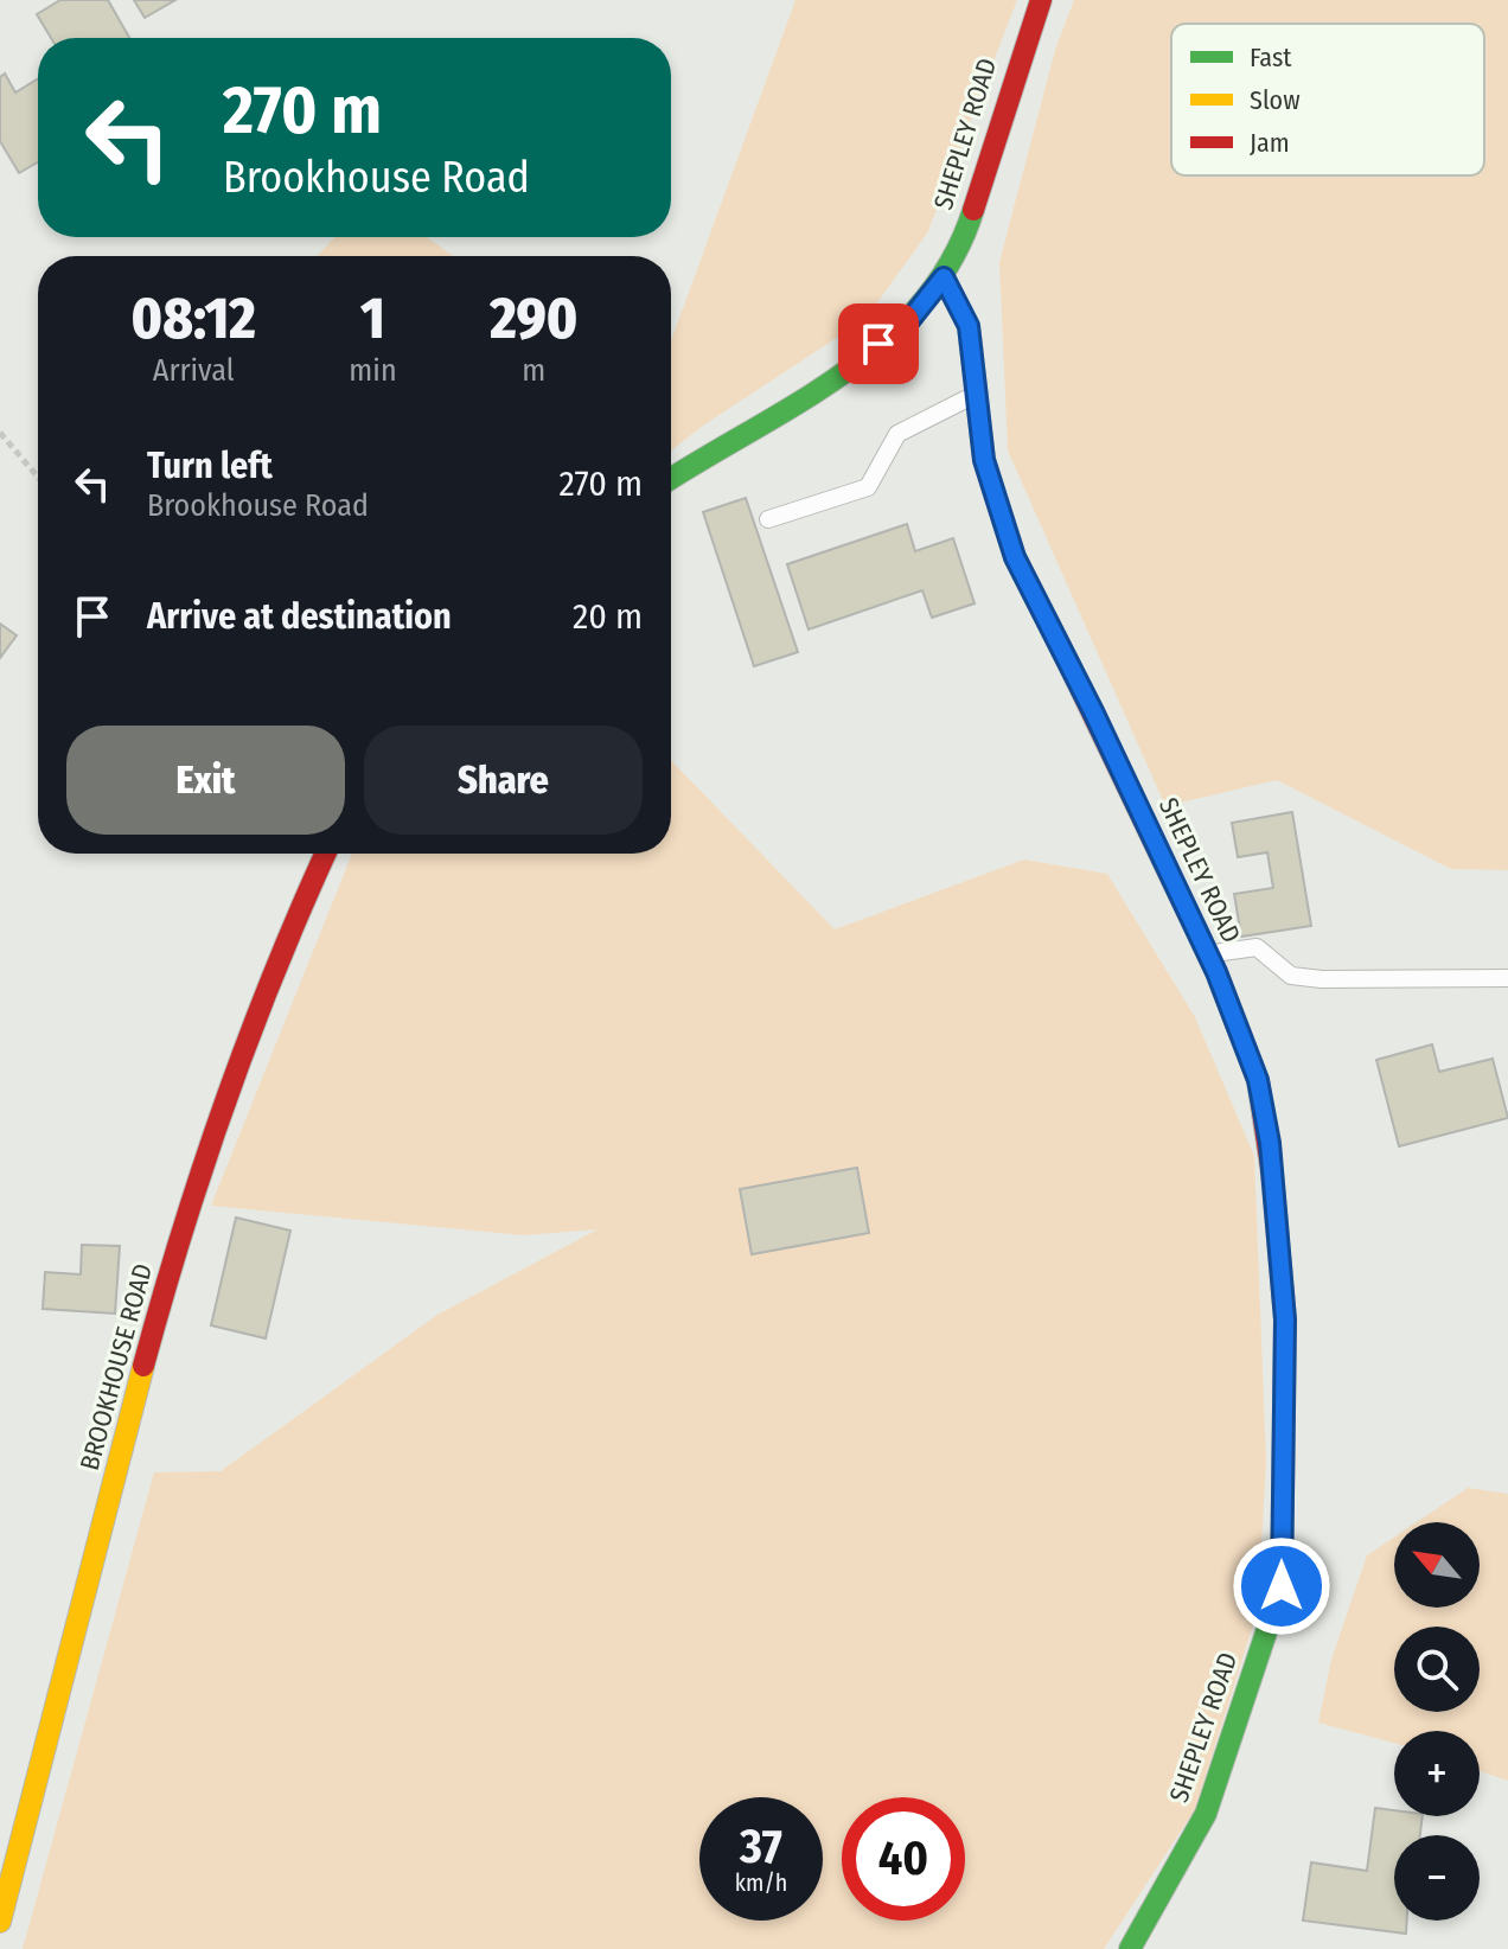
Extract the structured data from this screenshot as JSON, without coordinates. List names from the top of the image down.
{
  "streets": {
    "street": ["SHEPLEY ROAD", "BROOKHOUSE ROAD"]
  },
  "legend": ["Fast", "Slow", "Jam"],
  "north": "top left",
  "page": {
    "turn": ["270 m", "Brookhouse Road"],
    "eta": [
      "08:12",
      "Arrival",
      "1",
      "min",
      "290",
      "m"
    ],
    "list": [
      {
        "name": "Turn left",
        "note": "Brookhouse Road",
        "value": "270 m"
      },
      {
        "name": "Arrive at destination",
        "value": "20 m"
      }
    ],
    "buttons": ["Exit", "Share"],
    "map_buttons": ["+", "−"],
    "speed": "37 km/h",
    "limit": "40"
  }
}
